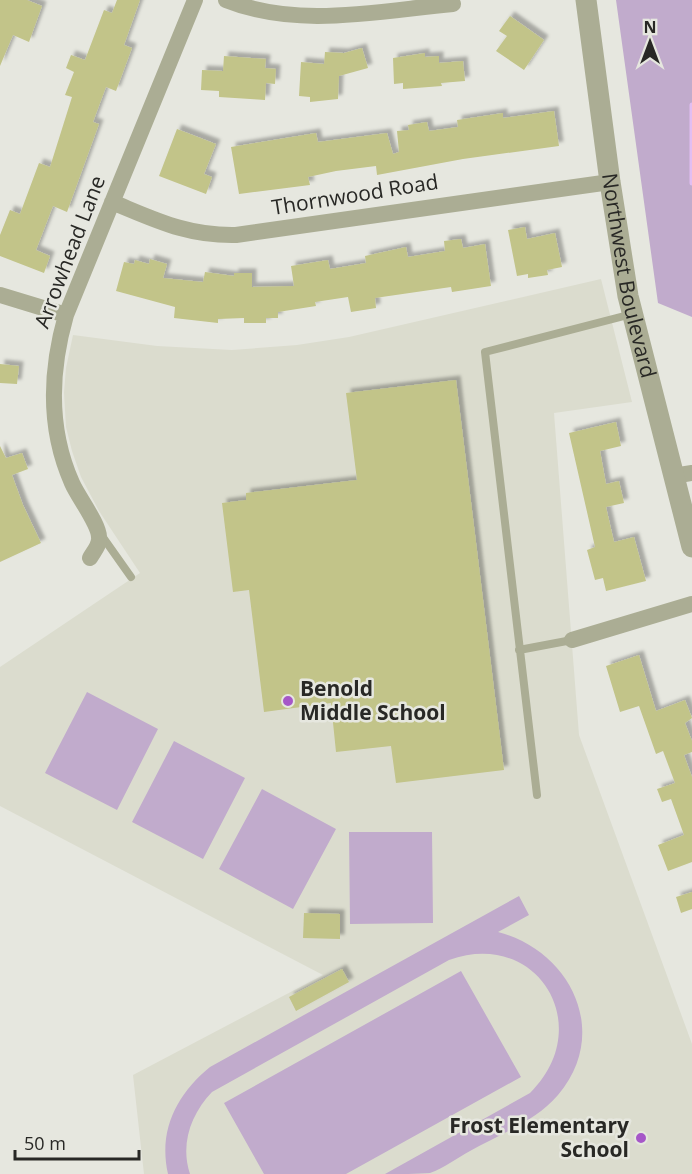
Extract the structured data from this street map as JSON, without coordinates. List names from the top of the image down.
{
  "streets": {
    "street": ["Thornwood Road", "Arrowhead Lane", "Northwest Boulevard"]
  },
  "crossings": [
    ["Thornwood Road", "Arrowhead Lane"],
    ["Thornwood Road", "Northwest Boulevard"]
  ],
  "places": ["Benold Middle School", "Frost Elementary School"],
  "scale_bar": "50 m",
  "north": "top"
}
